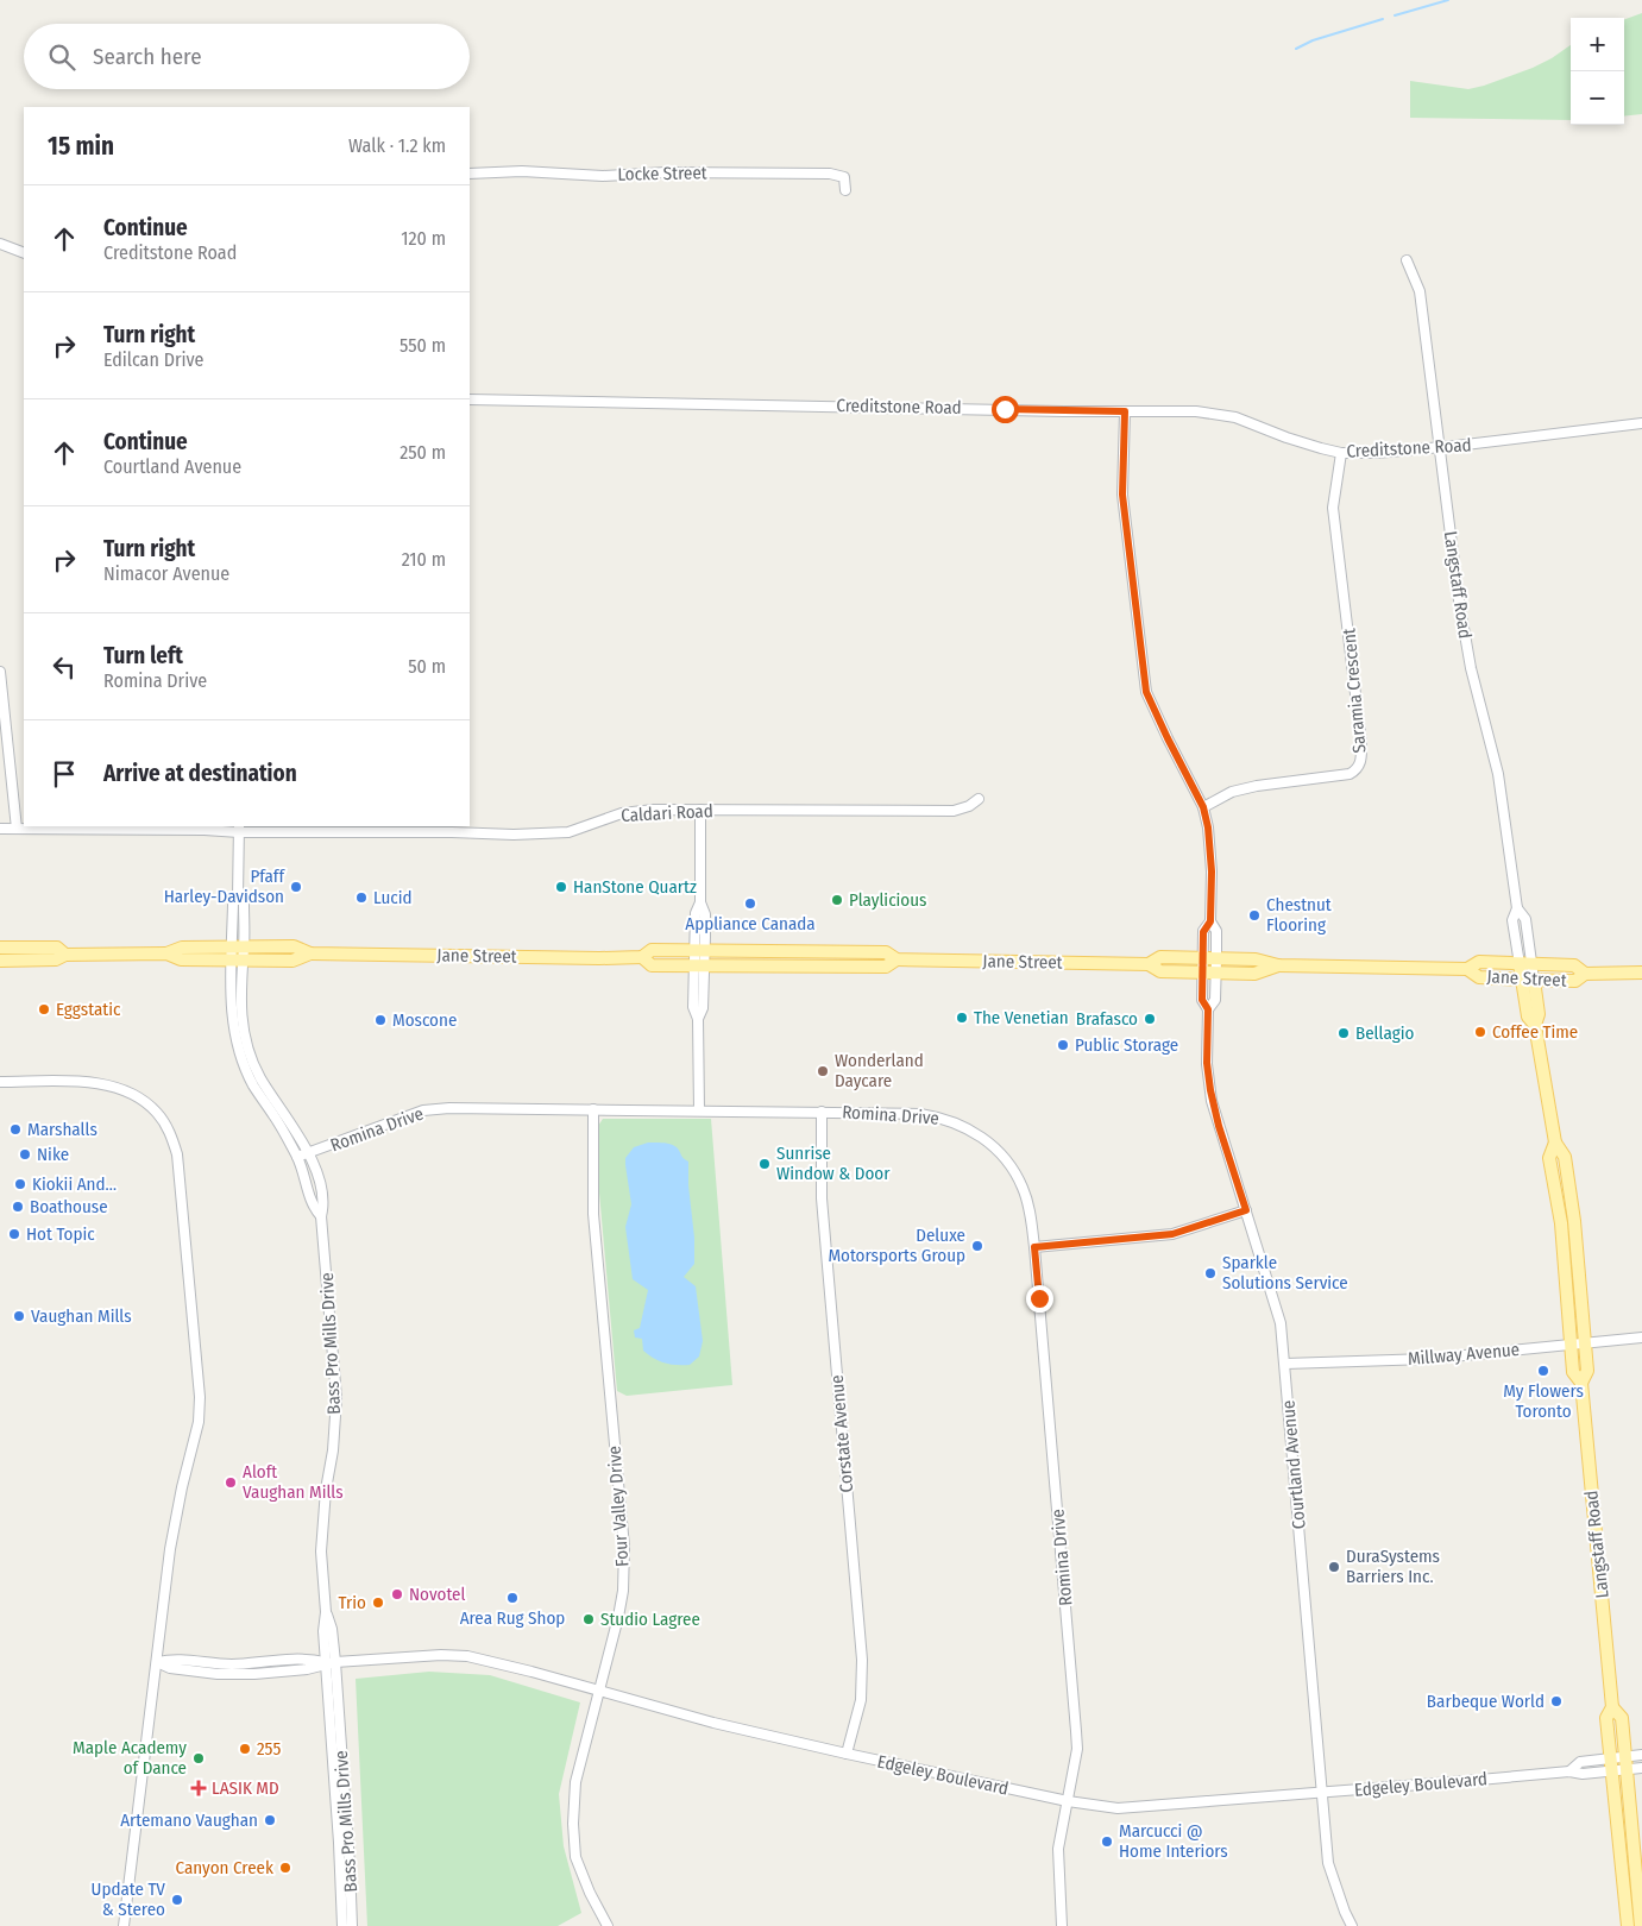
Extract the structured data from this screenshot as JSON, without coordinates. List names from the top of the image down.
{
  "streets": {
    "main road": ["Langstaff Road", "Jane Street"],
    "street": [
      "Locke Street",
      "Creditstone Road",
      "Saramia Crescent",
      "Caldari Road",
      "Romina Drive",
      "Bass Pro Mills Drive",
      "Millway Avenue",
      "Corstate Avenue",
      "Courtland Avenue",
      "Four Valley Drive",
      "Edgeley Boulevard"
    ]
  },
  "crossings": [
    ["Creditstone Road", "Langstaff Road"],
    ["Creditstone Road", "Saramia Crescent"],
    ["Creditstone Road", "Courtland Avenue"],
    ["Langstaff Road", "Jane Street"],
    ["Langstaff Road", "Millway Avenue"],
    ["Langstaff Road", "Edgeley Boulevard"],
    ["Saramia Crescent", "Courtland Avenue"],
    ["Jane Street", "Bass Pro Mills Drive"],
    ["Jane Street", "Courtland Avenue"],
    ["Romina Drive", "Bass Pro Mills Drive"],
    ["Romina Drive", "Corstate Avenue"],
    ["Romina Drive", "Four Valley Drive"],
    ["Romina Drive", "Edgeley Boulevard"],
    ["Bass Pro Mills Drive", "Edgeley Boulevard"],
    ["Millway Avenue", "Courtland Avenue"],
    ["Corstate Avenue", "Edgeley Boulevard"],
    ["Courtland Avenue", "Edgeley Boulevard"],
    ["Four Valley Drive", "Edgeley Boulevard"]
  ],
  "places": {
    "other": [
      "Pfaff Harley-Davidson",
      "HanStone Quartz",
      "Lucid",
      "Playlicious",
      "Appliance Canada",
      "Chestnut Flooring",
      "Eggstatic",
      "The Venetian",
      "Brafasco",
      "Moscone",
      "Coffee Time",
      "Bellagio",
      "Public Storage",
      "Wonderland Daycare",
      "Marshalls",
      "Nike",
      "Sunrise Window & Door",
      "Kiokii And…",
      "Boathouse",
      "Hot Topic",
      "Deluxe Motorsports Group",
      "Sparkle Solutions Service",
      "Vaughan Mills",
      "My Flowers Toronto",
      "Aloft Vaughan Mills",
      "DuraSystems Barriers Inc.",
      "Novotel",
      "Area Rug Shop",
      "Trio",
      "Studio Lagree",
      "Barbeque World",
      "255",
      "Maple Academy of Dance",
      "Artemano Vaughan",
      "Marcucci @ Home Interiors",
      "Canyon Creek",
      "Update TV & Stereo"
    ],
    "health": ["LASIK MD"]
  },
  "page": {
    "map_buttons": ["+", "−"],
    "search": "Search here",
    "heading": ["15 min", "Walk · 1.2 km"],
    "list": [
      ["Continue", "Creditstone Road", "120 m"],
      ["Turn right", "Edilcan Drive", "550 m"],
      ["Continue", "Courtland Avenue", "250 m"],
      ["Turn right", "Nimacor Avenue", "210 m"],
      ["Turn left", "Romina Drive", "50 m"],
      "Arrive at destination"
    ]
  }
}
